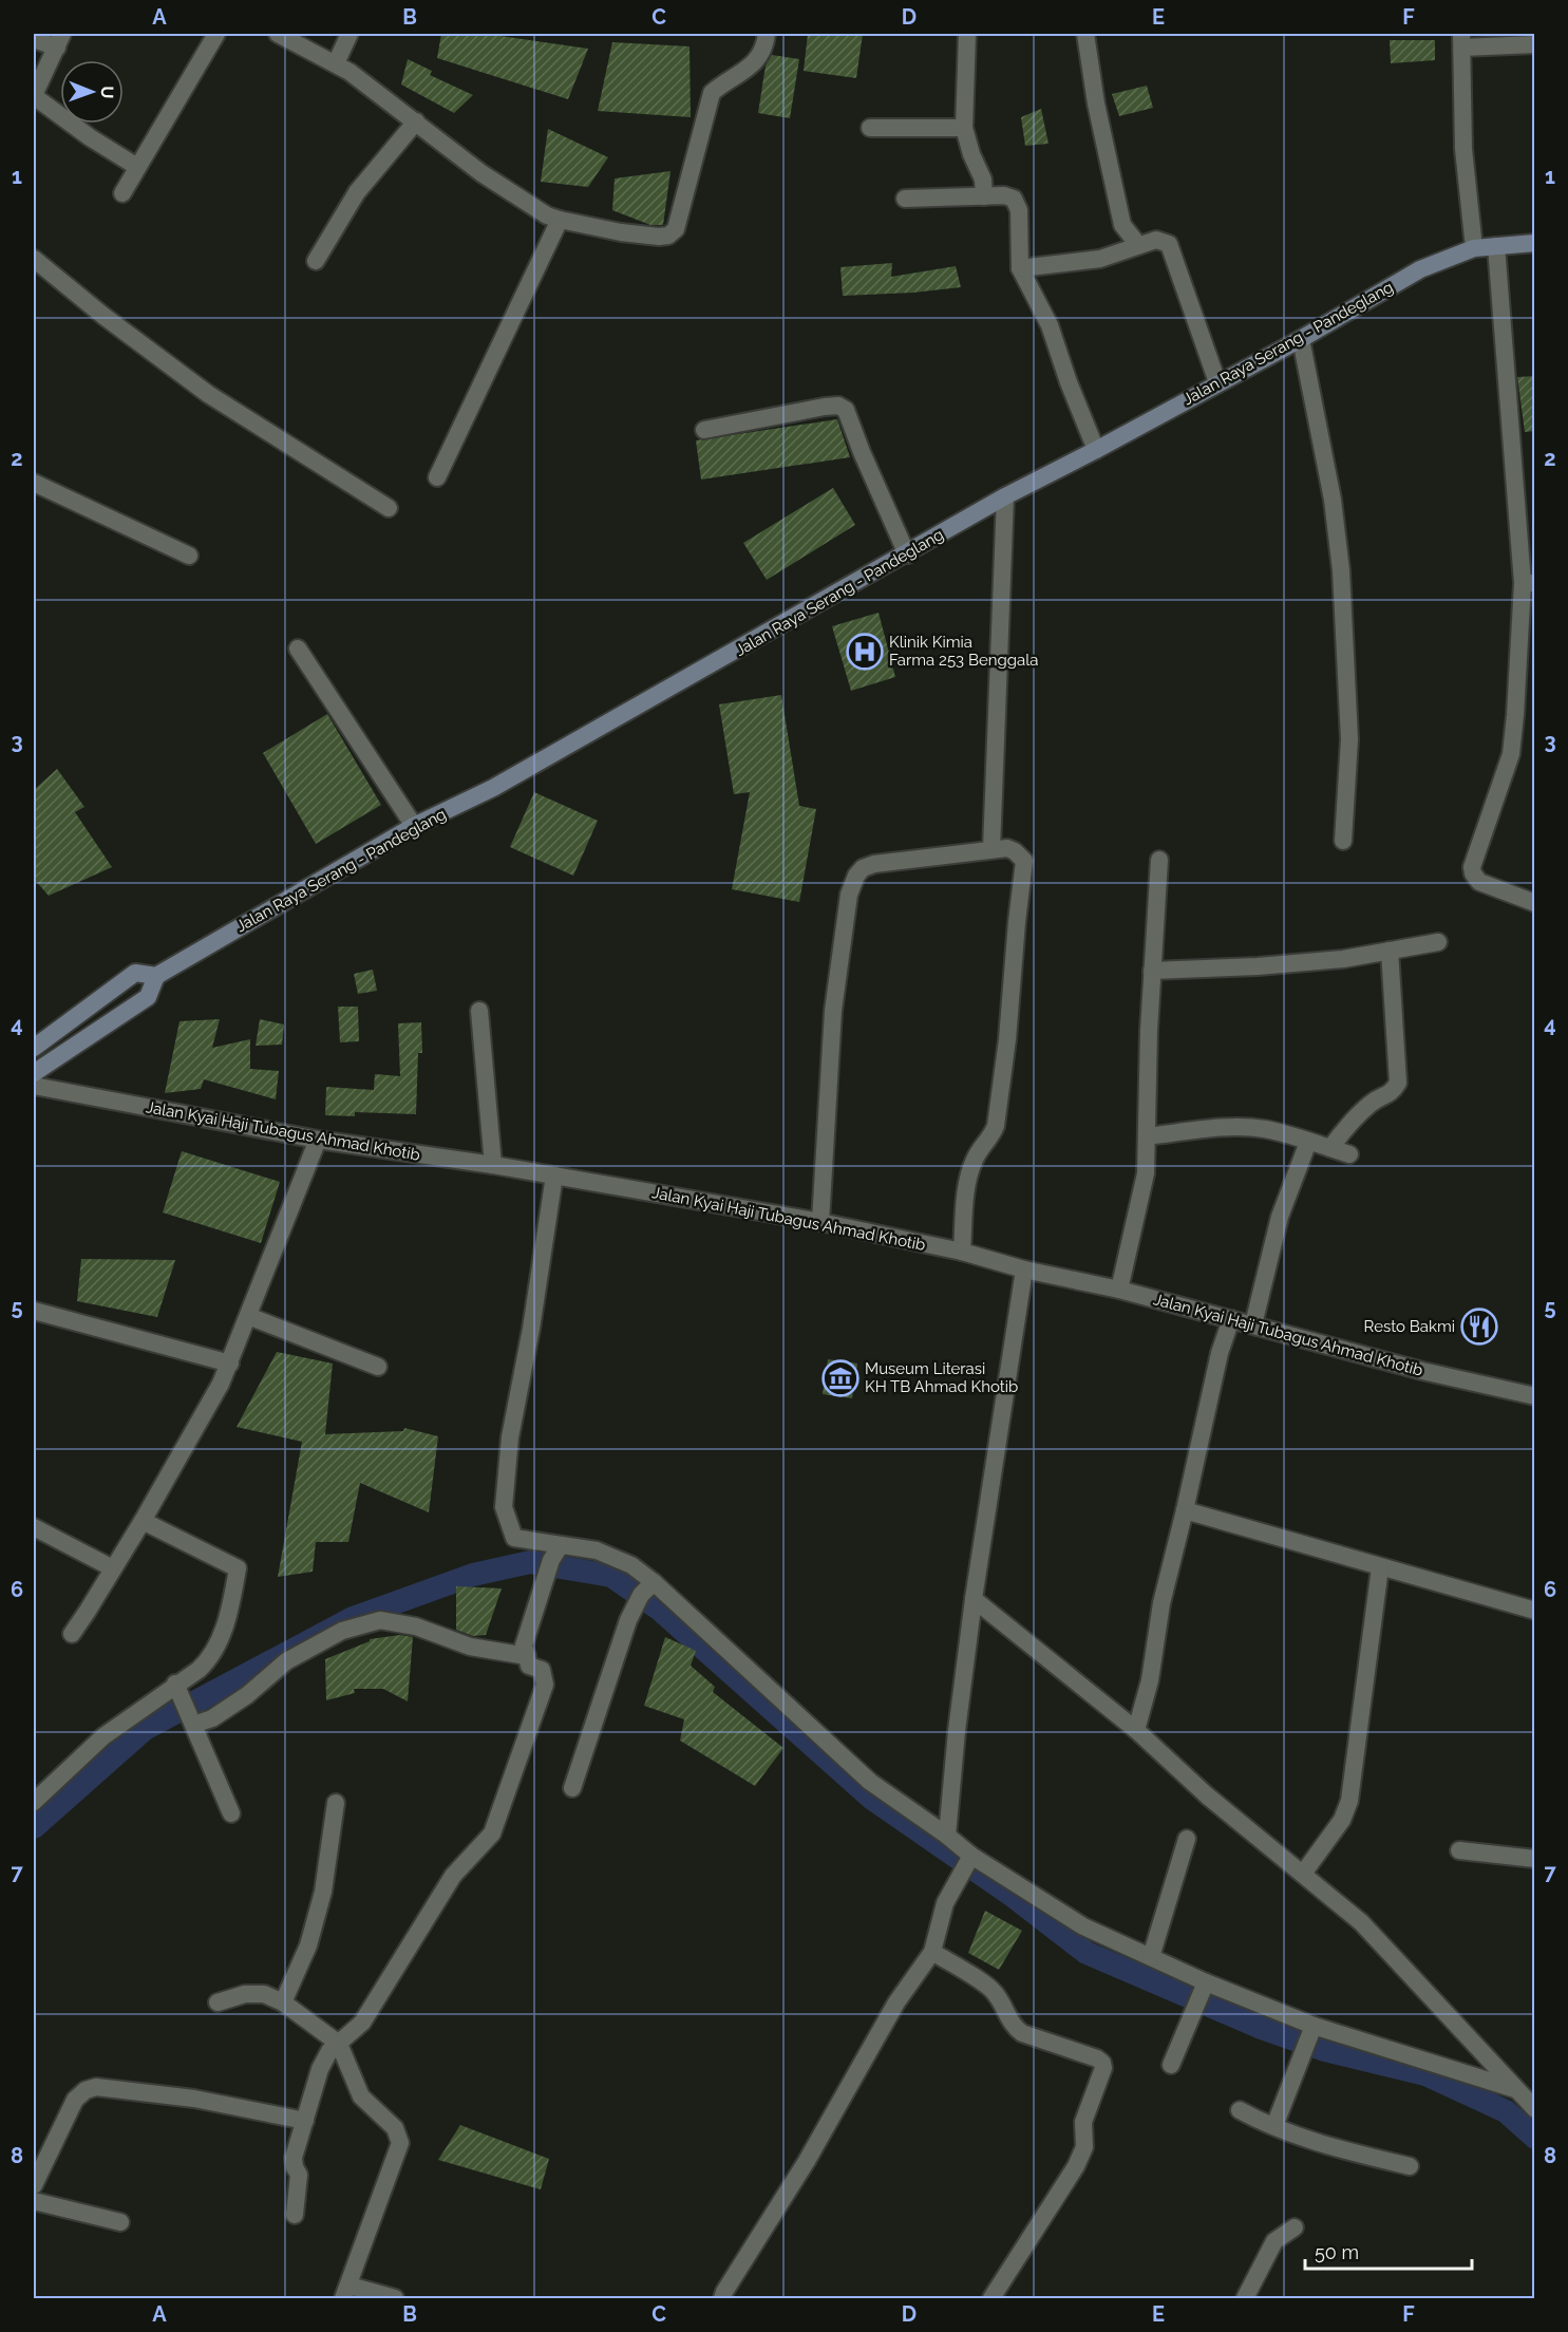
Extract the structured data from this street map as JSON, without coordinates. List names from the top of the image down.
{
  "streets": {
    "main road": ["Jalan Raya Serang - Pandeglang"],
    "street": ["Jalan Kyai Haji Tubagus Ahmad Khotib"]
  },
  "places": {
    "hospital": ["Klinik Kimia Farma 253 Benggala"],
    "restaurant": ["Resto Bakmi"],
    "museum": ["Museum Literasi KH TB Ahmad Khotib"]
  },
  "scale_bar": "50 m",
  "north": "right",
  "grid": {
    "columns": [
      "A",
      "B",
      "C",
      "D",
      "E",
      "F"
    ],
    "rows": [
      "1",
      "2",
      "3",
      "4",
      "5",
      "6",
      "7",
      "8"
    ]
  }
}
